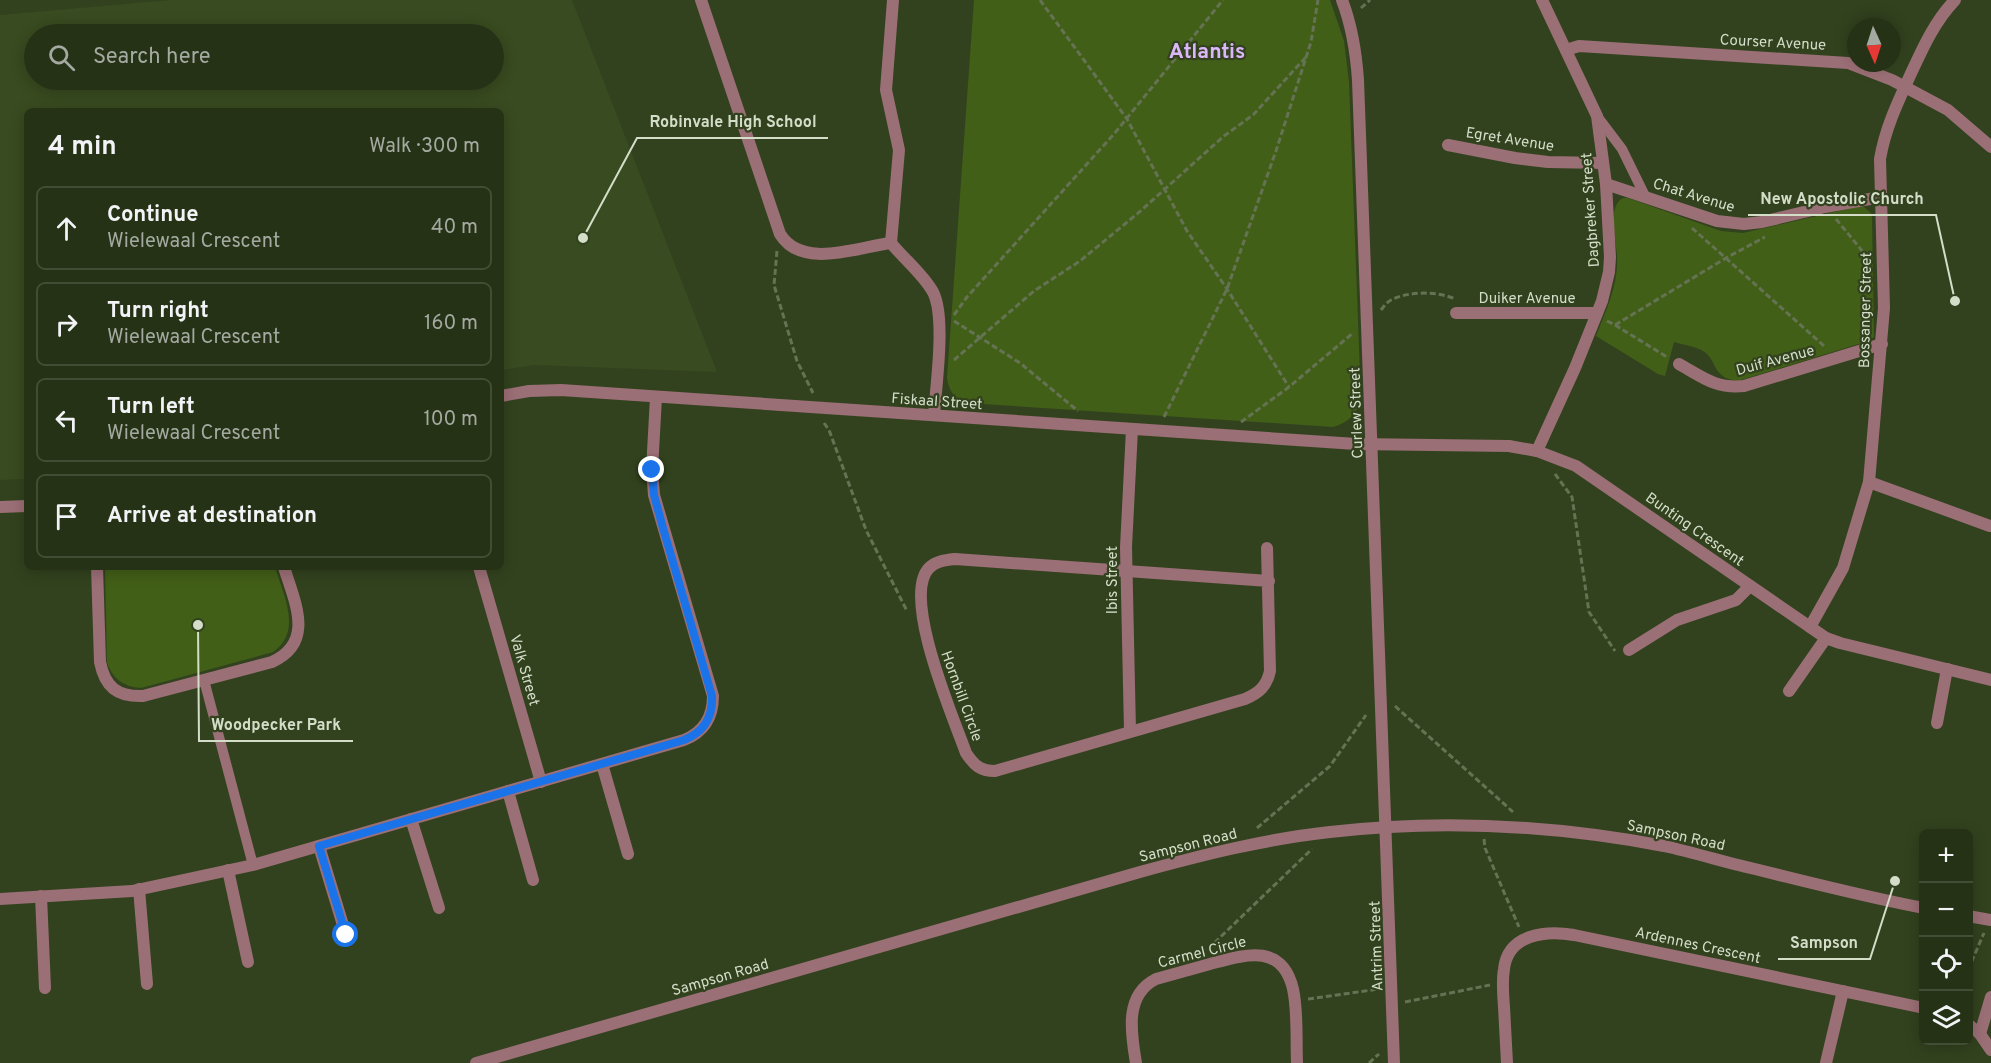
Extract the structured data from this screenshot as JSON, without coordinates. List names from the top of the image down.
{
  "streets": {
    "street": [
      "Courser Avenue",
      "Egret Avenue",
      "Chat Avenue",
      "Dagbreker Street",
      "Duiker Avenue",
      "Bossanger Street",
      "Duif Avenue",
      "Fiskaal Street",
      "Curlew Street",
      "Bunting Crescent",
      "Ibis Street",
      "Valk Street",
      "Hornbill Circle",
      "Sampson Road",
      "Ardennes Crescent",
      "Antrim Street",
      "Carmel Circle"
    ]
  },
  "crossings": [
    ["Courser Avenue", "Dagbreker Street"],
    ["Courser Avenue", "Bossanger Street"],
    ["Egret Avenue", "Dagbreker Street"],
    ["Chat Avenue", "Dagbreker Street"],
    ["Chat Avenue", "Bossanger Street"],
    ["Dagbreker Street", "Duiker Avenue"],
    ["Dagbreker Street", "Bunting Crescent"],
    ["Bossanger Street", "Duif Avenue"],
    ["Bossanger Street", "Bunting Crescent"],
    ["Fiskaal Street", "Curlew Street"],
    ["Fiskaal Street", "Bunting Crescent"],
    ["Fiskaal Street", "Ibis Street"],
    ["Curlew Street", "Bunting Crescent"],
    ["Curlew Street", "Sampson Road"],
    ["Curlew Street", "Antrim Street"],
    ["Ibis Street", "Hornbill Circle"],
    ["Sampson Road", "Antrim Street"]
  ],
  "districts": ["Atlantis"],
  "places": [
    "Robinvale High School",
    "New Apostolic Church",
    "Woodpecker Park",
    "Sampson"
  ],
  "north": "bottom",
  "page": {
    "search": "Search here",
    "heading": ["4 min", "Walk · 300 m"],
    "list": [
      ["Continue", "Wielewaal Crescent", "40 m"],
      ["Turn right", "Wielewaal Crescent", "160 m"],
      ["Turn left", "Wielewaal Crescent", "100 m"],
      "Arrive at destination"
    ],
    "map_buttons": ["+", "−"]
  }
}
